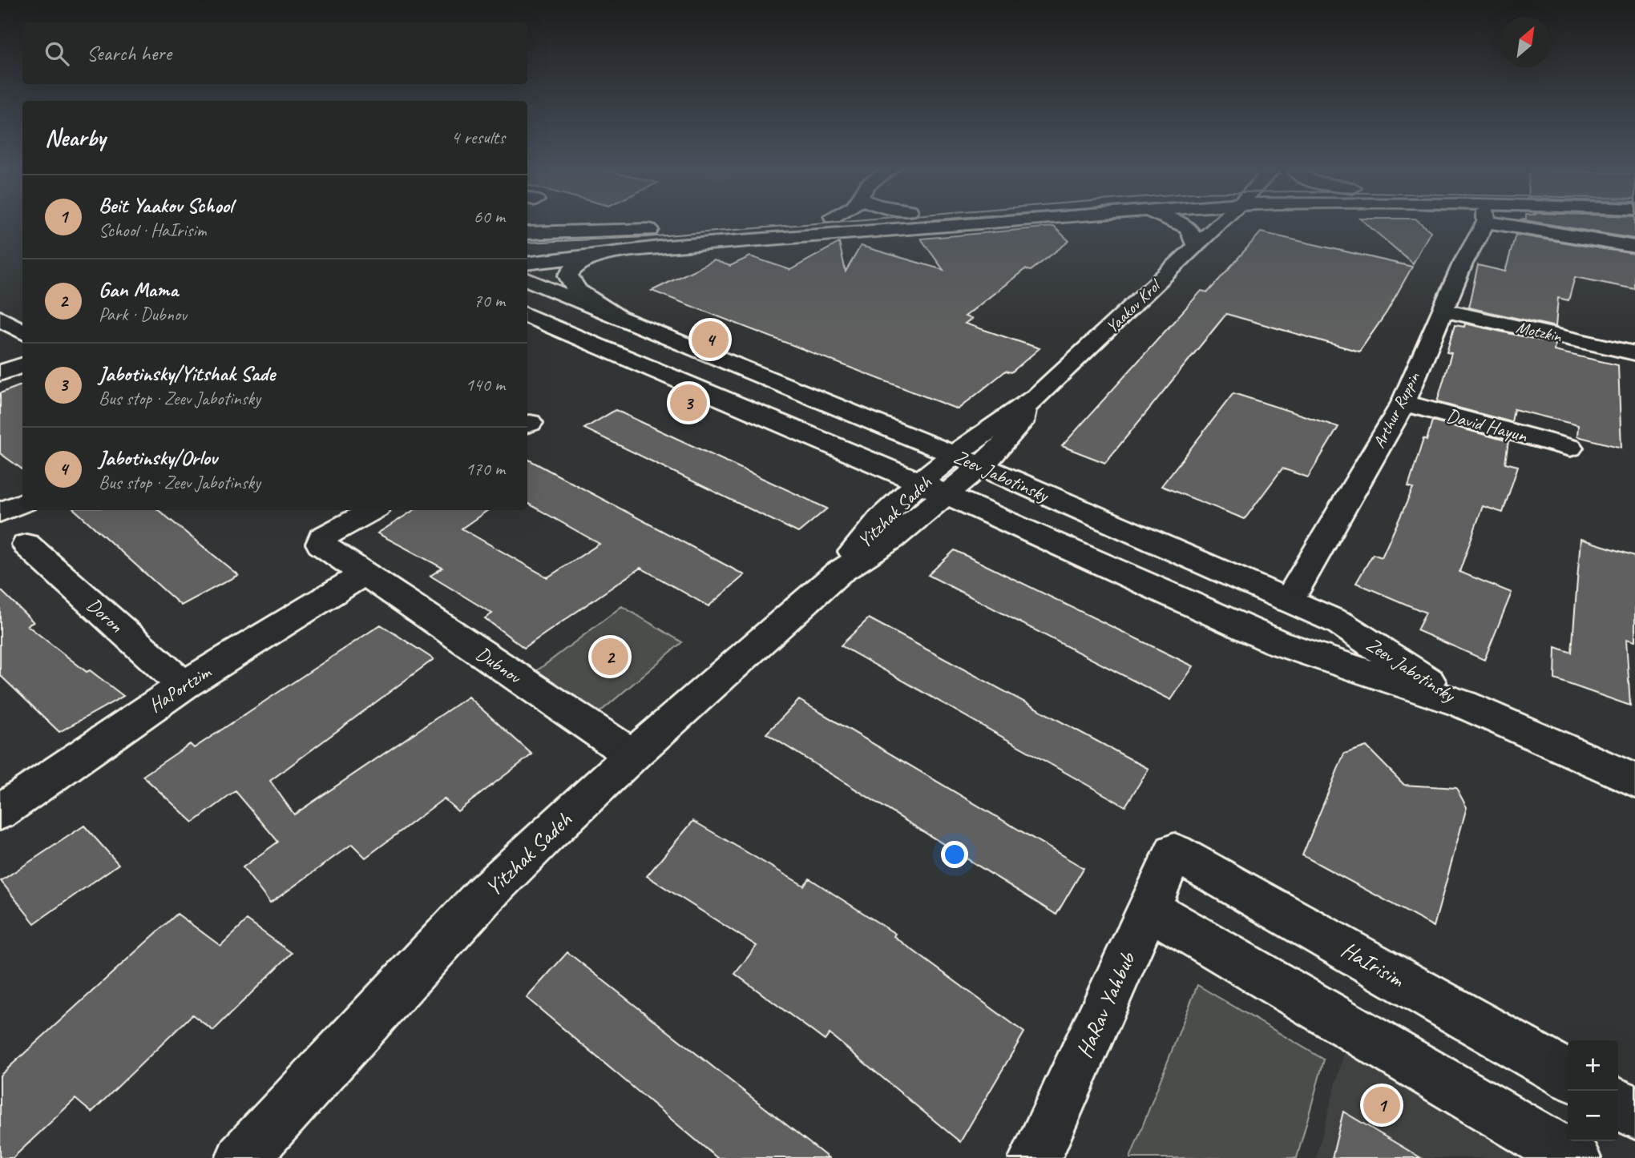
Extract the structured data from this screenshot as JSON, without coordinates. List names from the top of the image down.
{
  "streets": {
    "street": [
      "Yaakov Krol",
      "Motzkin",
      "Arthur Ruppin",
      "David Hayun",
      "Zeev Jabotinsky",
      "Yitzhak Sadeh",
      "Doron",
      "Dubnov",
      "HaPortzim",
      "HaIrisim",
      "HaRav Yahbub"
    ]
  },
  "crossings": [
    ["Yaakov Krol", "Zeev Jabotinsky"],
    ["Yaakov Krol", "Yitzhak Sadeh"],
    ["Motzkin", "Arthur Ruppin"],
    ["Arthur Ruppin", "David Hayun"],
    ["Arthur Ruppin", "Zeev Jabotinsky"],
    ["Zeev Jabotinsky", "Yitzhak Sadeh"],
    ["Yitzhak Sadeh", "Dubnov"],
    ["Doron", "HaPortzim"],
    ["Dubnov", "HaPortzim"],
    ["HaIrisim", "HaRav Yahbub"]
  ],
  "north": "top right",
  "page": {
    "search": "Search here",
    "heading": ["Nearby", "4 results"],
    "list": [
      {
        "mark": "1",
        "name": "Beit Yaakov School",
        "note": "School · HaIrisim",
        "value": "60 m"
      },
      {
        "mark": "2",
        "name": "Gan Mama",
        "note": "Park · Dubnov",
        "value": "70 m"
      },
      {
        "mark": "3",
        "name": "Jabotinsky/Yitshak Sade",
        "note": "Bus stop · Zeev Jabotinsky",
        "value": "140 m"
      },
      {
        "mark": "4",
        "name": "Jabotinsky/Orlov",
        "note": "Bus stop · Zeev Jabotinsky",
        "value": "170 m"
      }
    ],
    "pins": [
      "4",
      "3",
      "2",
      "1"
    ],
    "map_buttons": ["+", "−"]
  }
}
